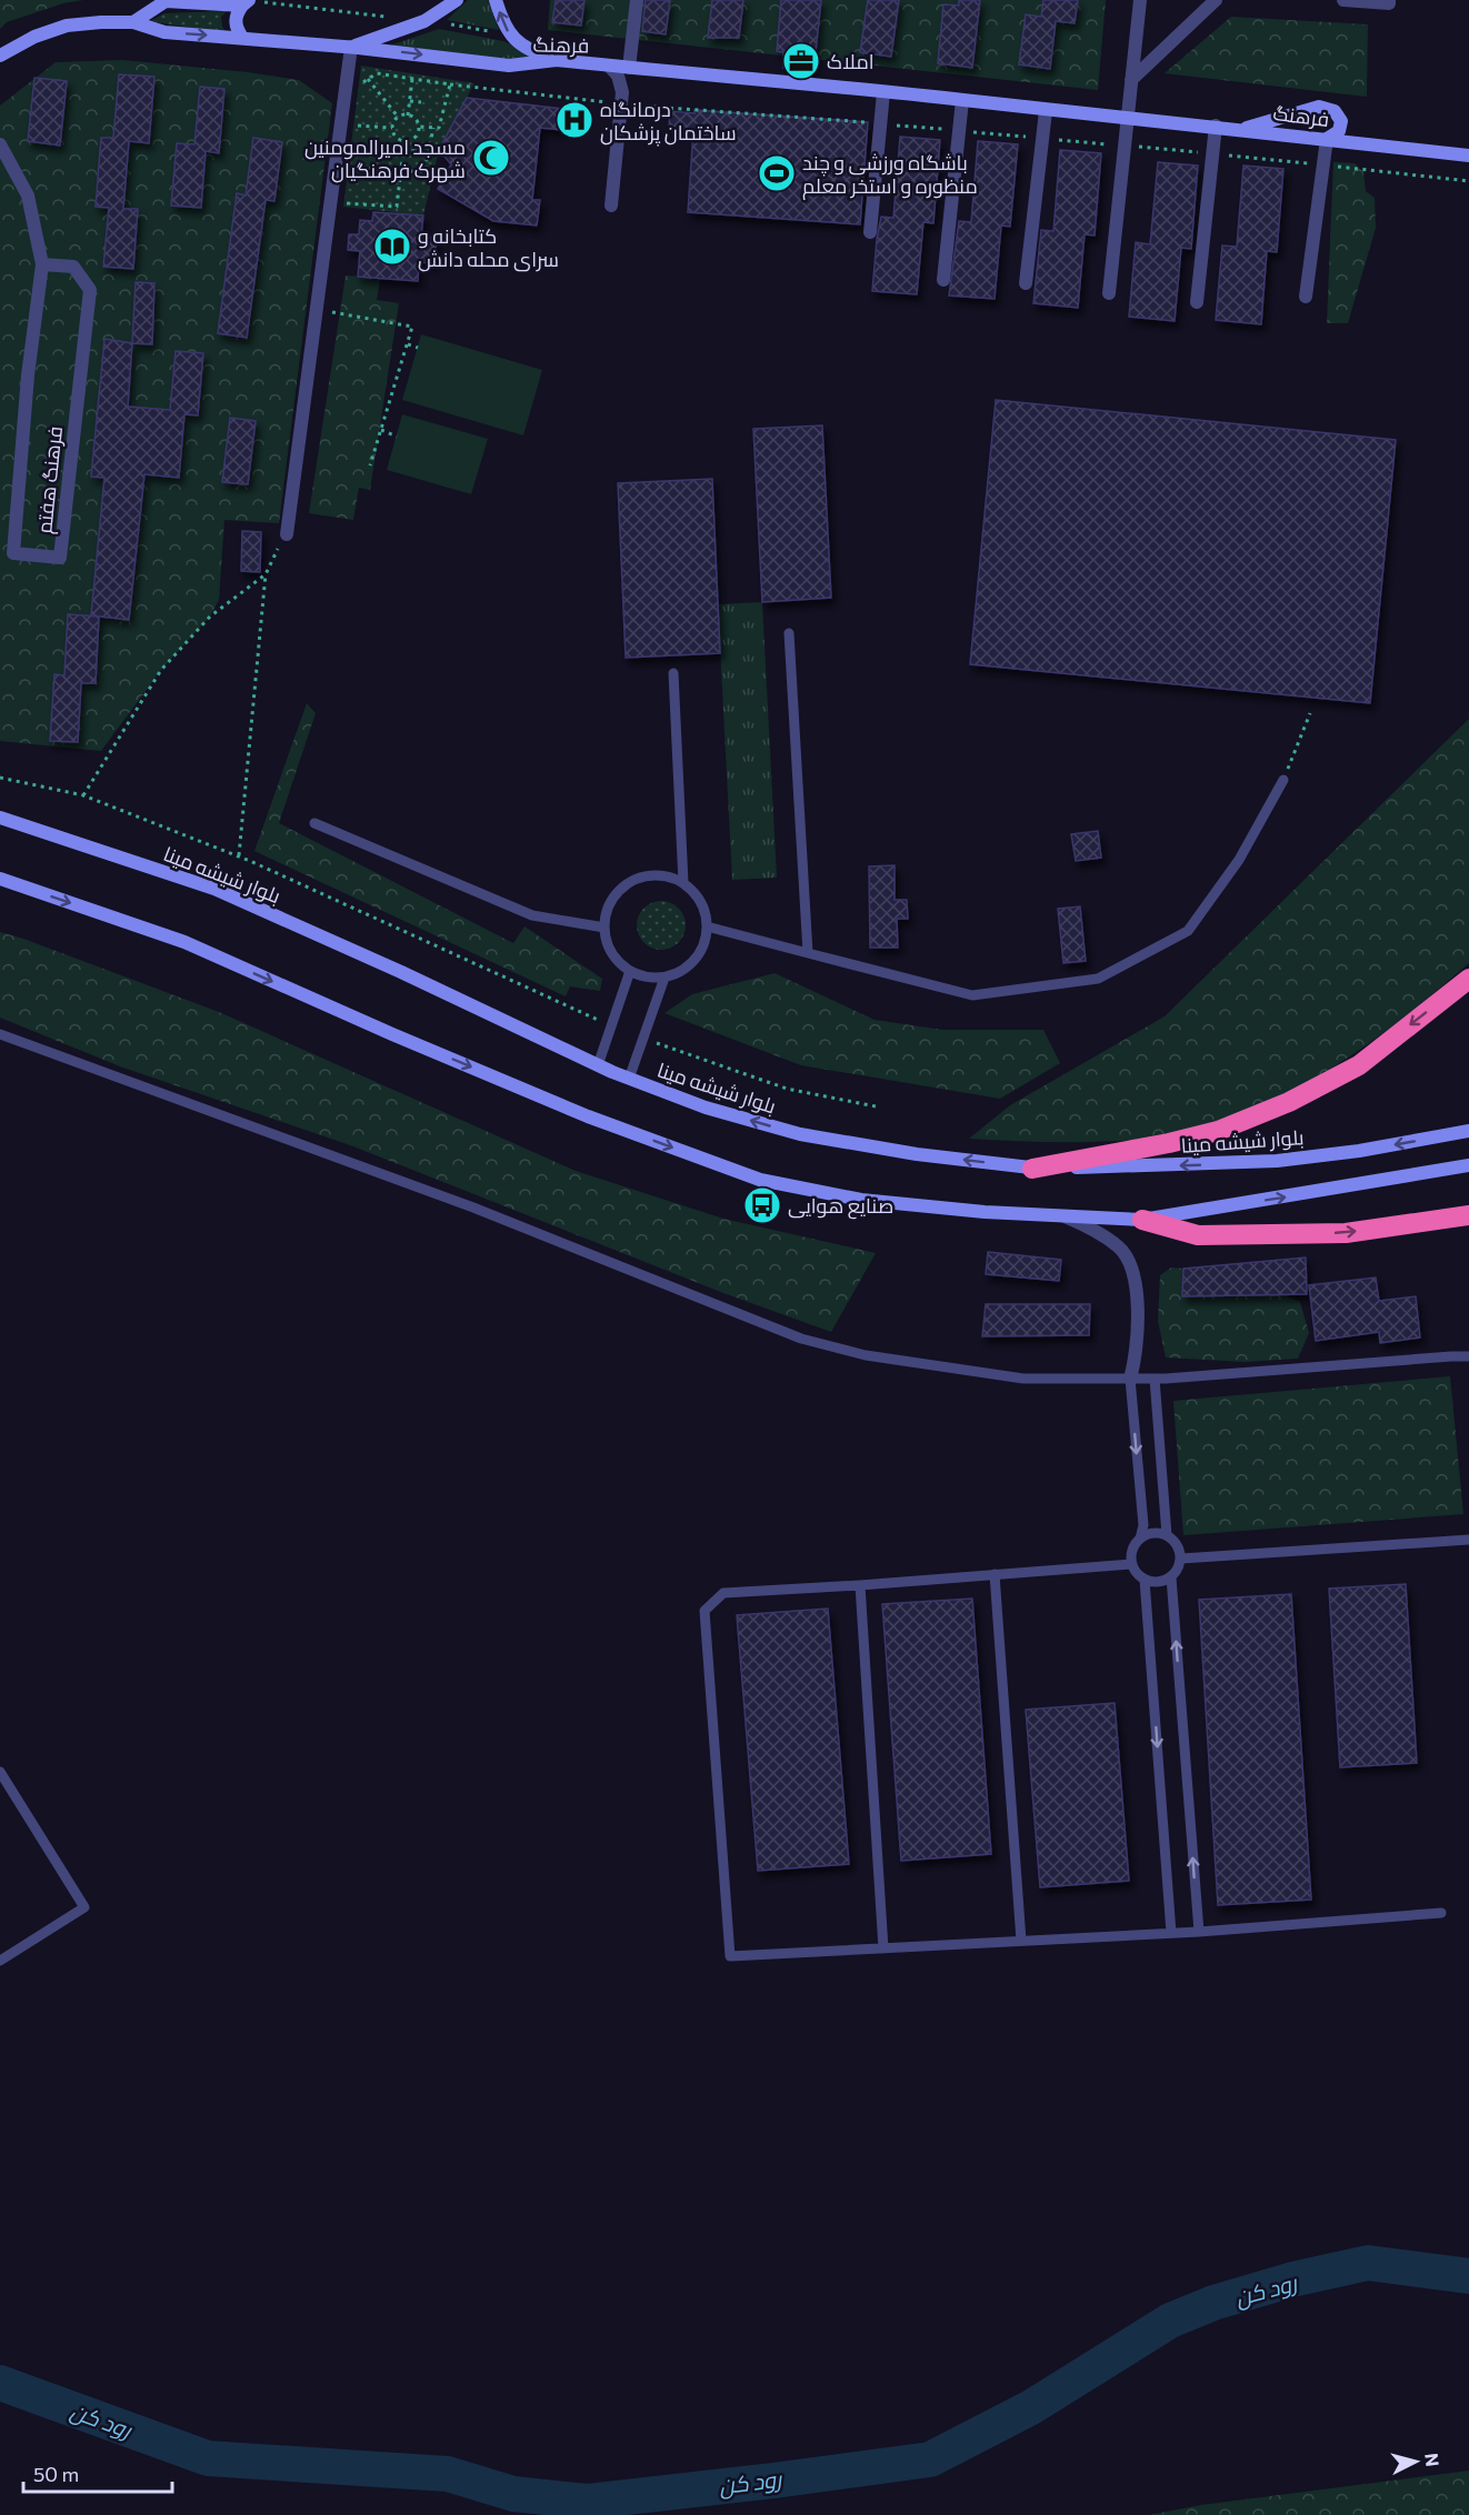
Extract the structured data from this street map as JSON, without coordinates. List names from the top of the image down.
{
  "streets": {
    "main road": ["فرهنگ", "بلوار شیشه مینا"],
    "street": ["فرهنگ هفتم"]
  },
  "water": ["رود کن"],
  "places": {
    "office": ["املاک"],
    "hospital": ["درمانگاه ساختمان پزشکان"],
    "mosque": ["مسجد امیرالمومنین شهرک فرهنگیان"],
    "sports": ["باشگاه ورزشی و چند منظوره و استخر معلم"],
    "library": ["کتابخانه و سرای محله دانش"],
    "bus stop": ["صنایع هوایی"]
  },
  "scale_bar": "50 m",
  "north": "right"
}
